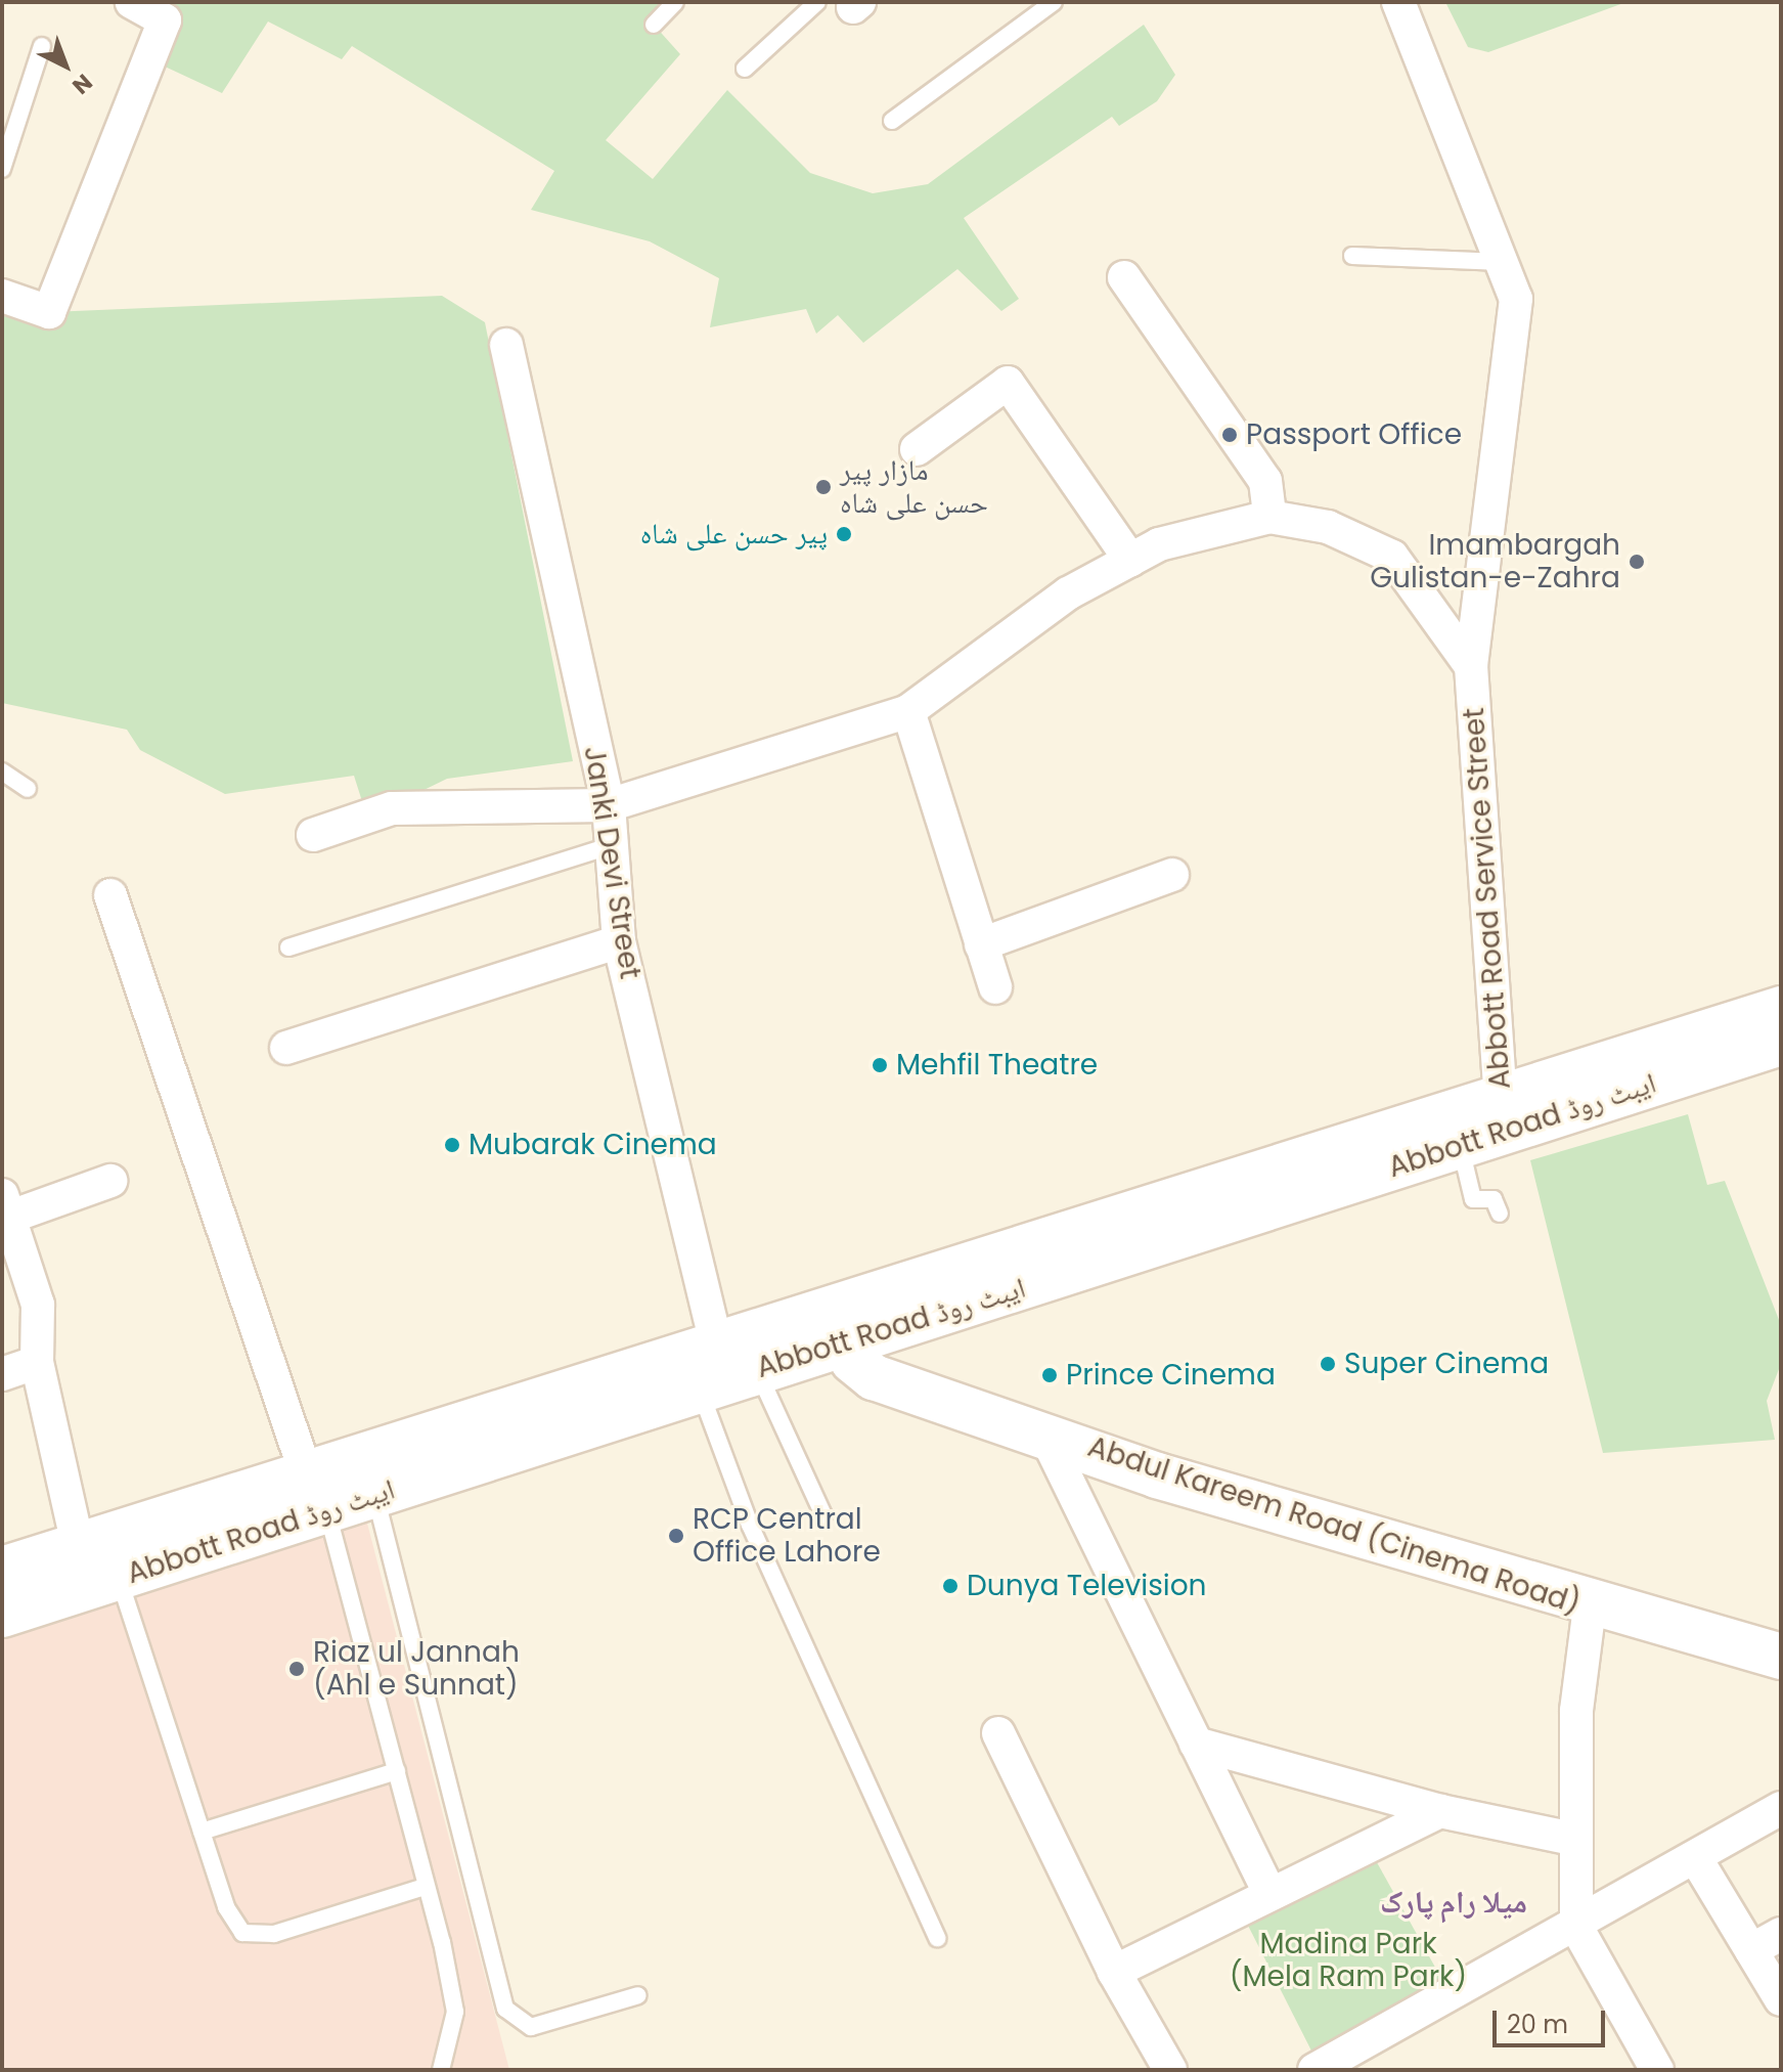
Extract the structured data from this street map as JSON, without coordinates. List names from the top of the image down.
{
  "streets": {
    "main road": ["Abbott Road ایبٹ روڈ", "Abdul Kareem Road (Cinema Road)"],
    "street": ["Janki Devi Street", "Abbott Road Service Street"]
  },
  "crossings": [
    ["Janki Devi Street", "Abbott Road Service Street"],
    ["Janki Devi Street", "Abbott Road ایبٹ روڈ"],
    ["Abbott Road Service Street", "Abbott Road ایبٹ روڈ"],
    ["Abbott Road ایبٹ روڈ", "Abdul Kareem Road (Cinema Road)"]
  ],
  "districts": ["میلا رام پارک"],
  "parks": ["Madina Park (Mela Ram Park)"],
  "places": [
    "Passport Office",
    "مازار پیر حسن علی شاہ",
    "پیر حسن علی شاہ",
    "Imambargah Gulistan-e-Zahra",
    "Mehfil Theatre",
    "Mubarak Cinema",
    "Super Cinema",
    "Prince Cinema",
    "RCP Central Office Lahore",
    "Dunya Television",
    "Riaz ul Jannah (Ahl e Sunnat)"
  ],
  "scale_bar": "20 m",
  "north": "bottom right"
}
